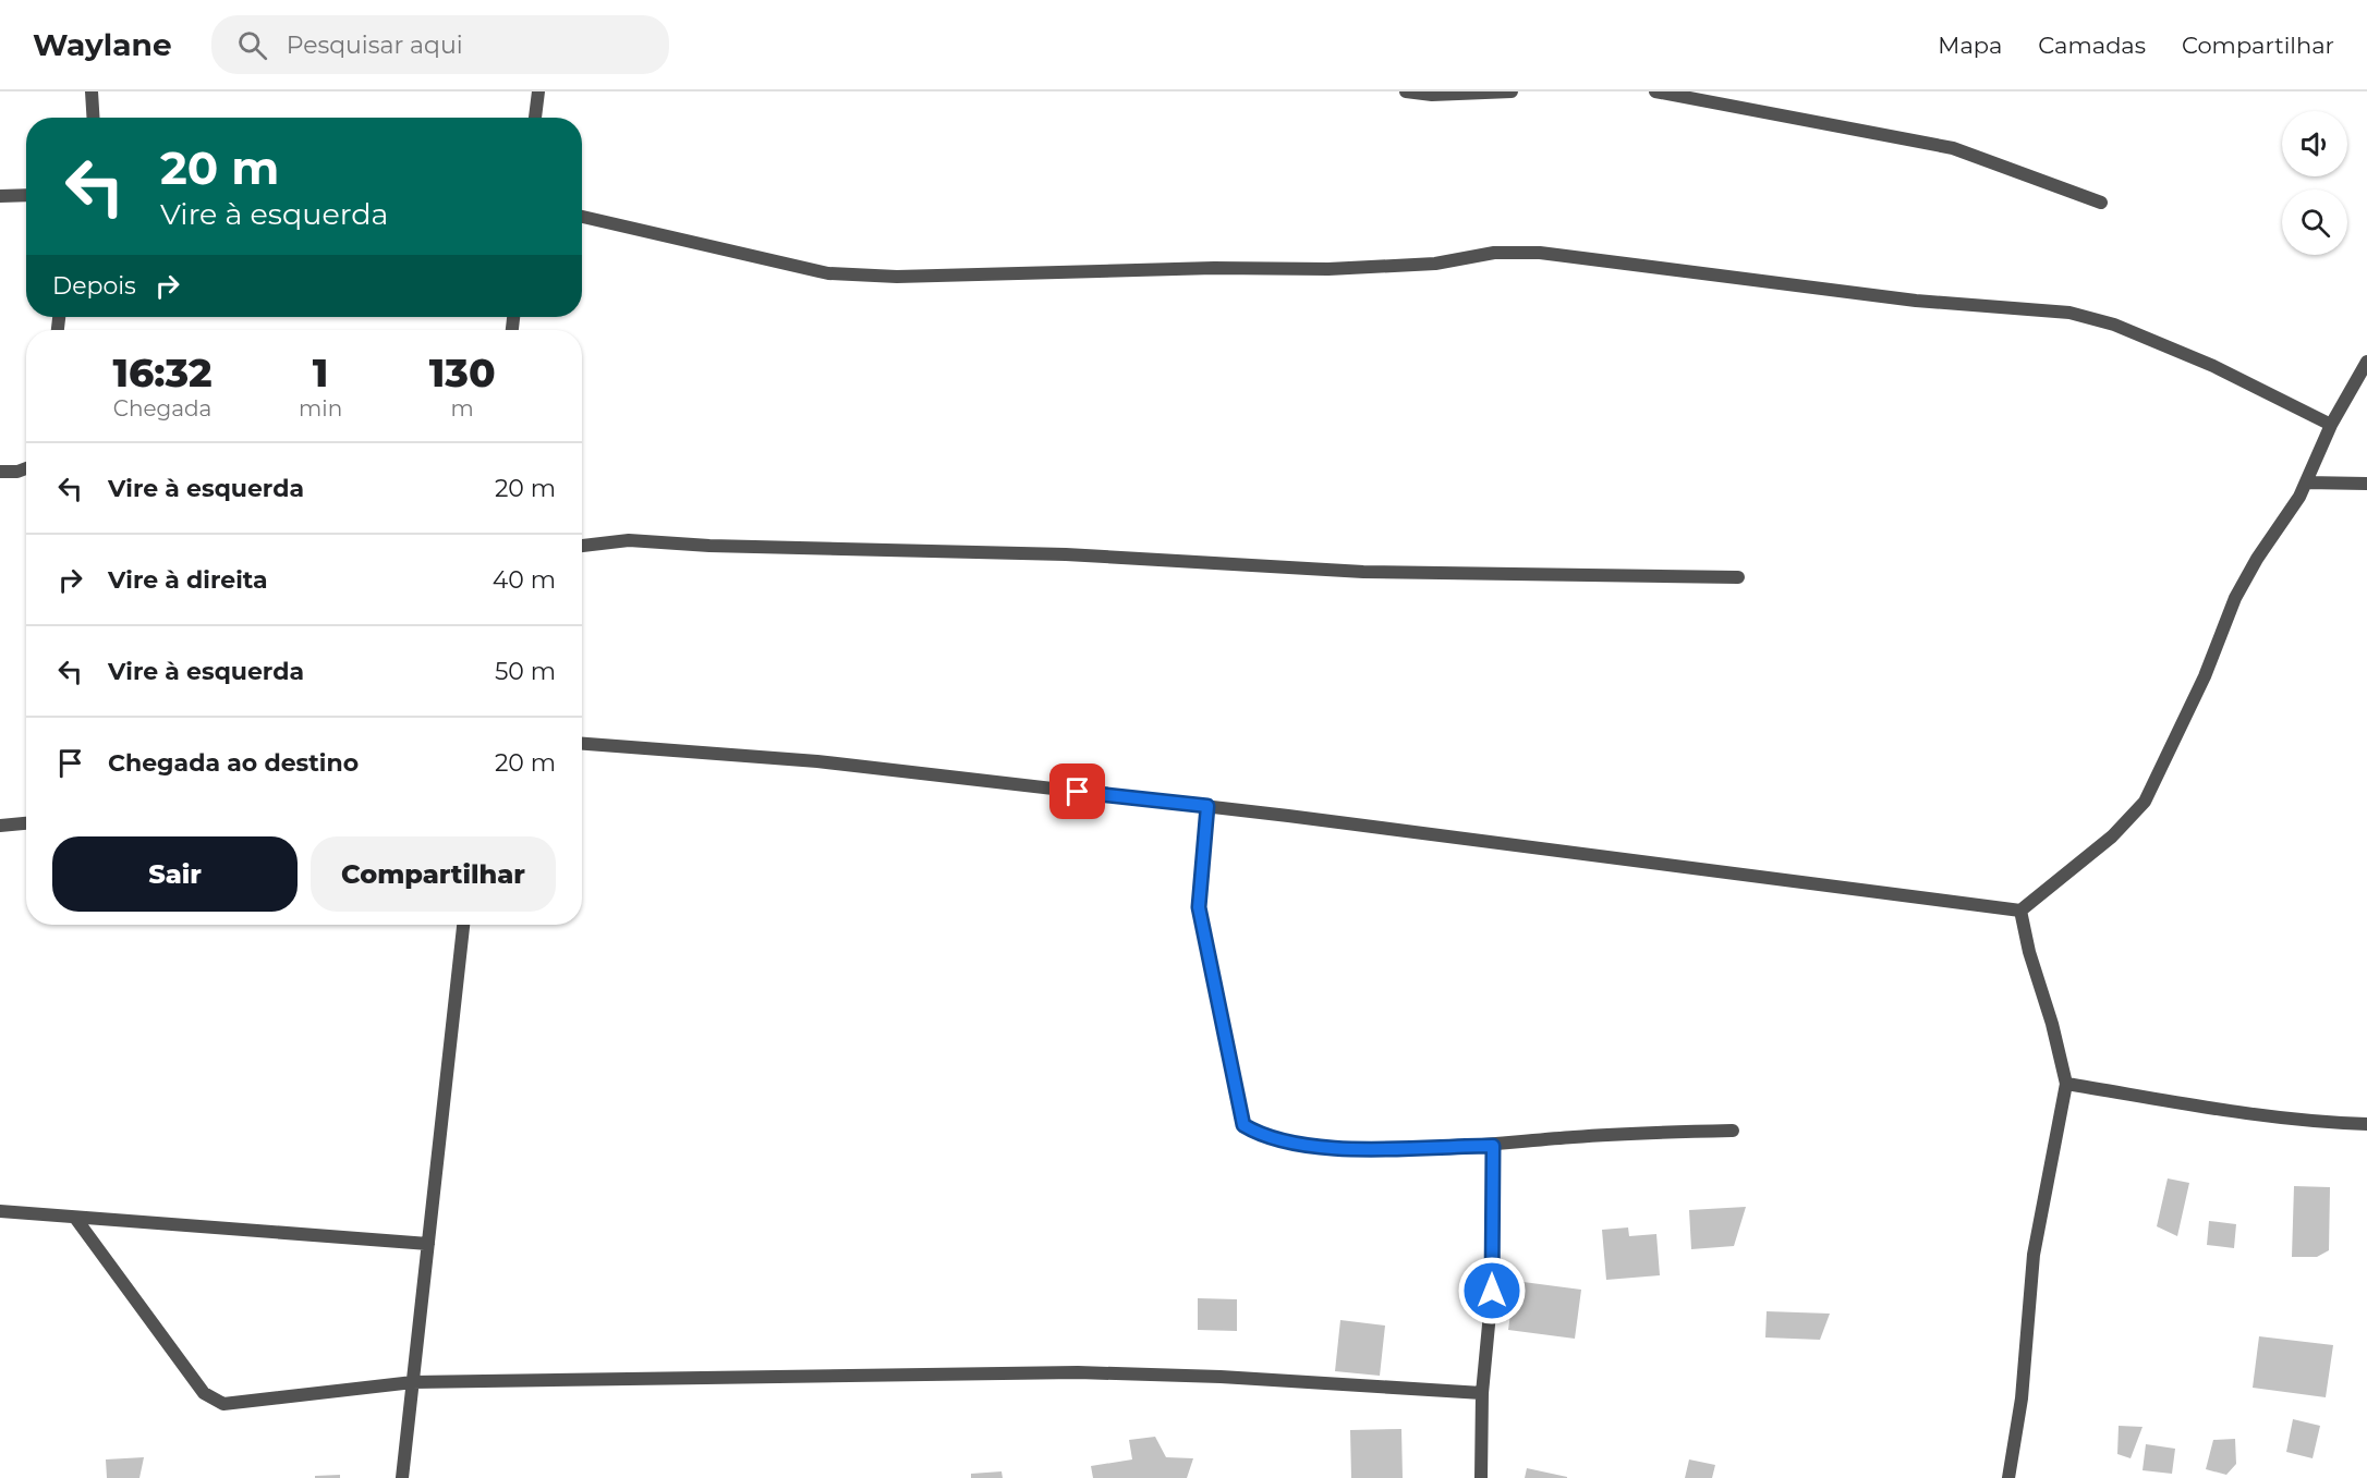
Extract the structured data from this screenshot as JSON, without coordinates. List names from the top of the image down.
{
  "page": {
    "header": "Waylane",
    "search": "Pesquisar aqui",
    "nav": ["Mapa", "Camadas", "Compartilhar"],
    "turn": ["20 m", "Vire à esquerda"],
    "then": "Depois",
    "eta": [
      "16:32",
      "Chegada",
      "1",
      "min",
      "130",
      "m"
    ],
    "list": [
      {
        "name": "Vire à esquerda",
        "value": "20 m"
      },
      {
        "name": "Vire à direita",
        "value": "40 m"
      },
      {
        "name": "Vire à esquerda",
        "value": "50 m"
      },
      {
        "name": "Chegada ao destino",
        "value": "20 m"
      }
    ],
    "buttons": ["Sair", "Compartilhar"]
  }
}
